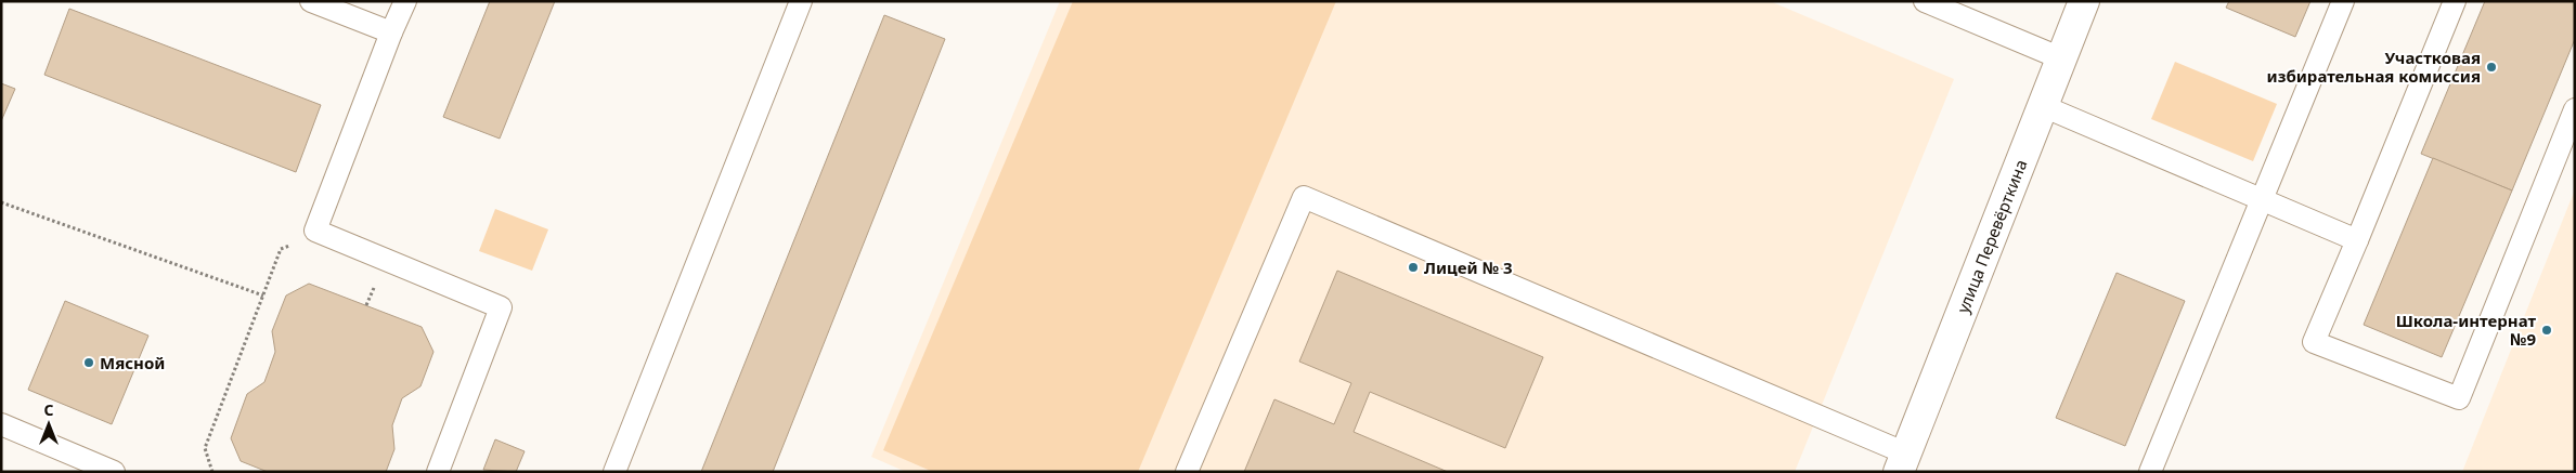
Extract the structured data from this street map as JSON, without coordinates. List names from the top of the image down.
{
  "streets": {
    "street": ["улица Перевёрткина"]
  },
  "places": [
    "Участковая избирательная комиссия",
    "Лицей № 3",
    "Школа-интернат №9",
    "Мясной"
  ],
  "north": "top"
}
